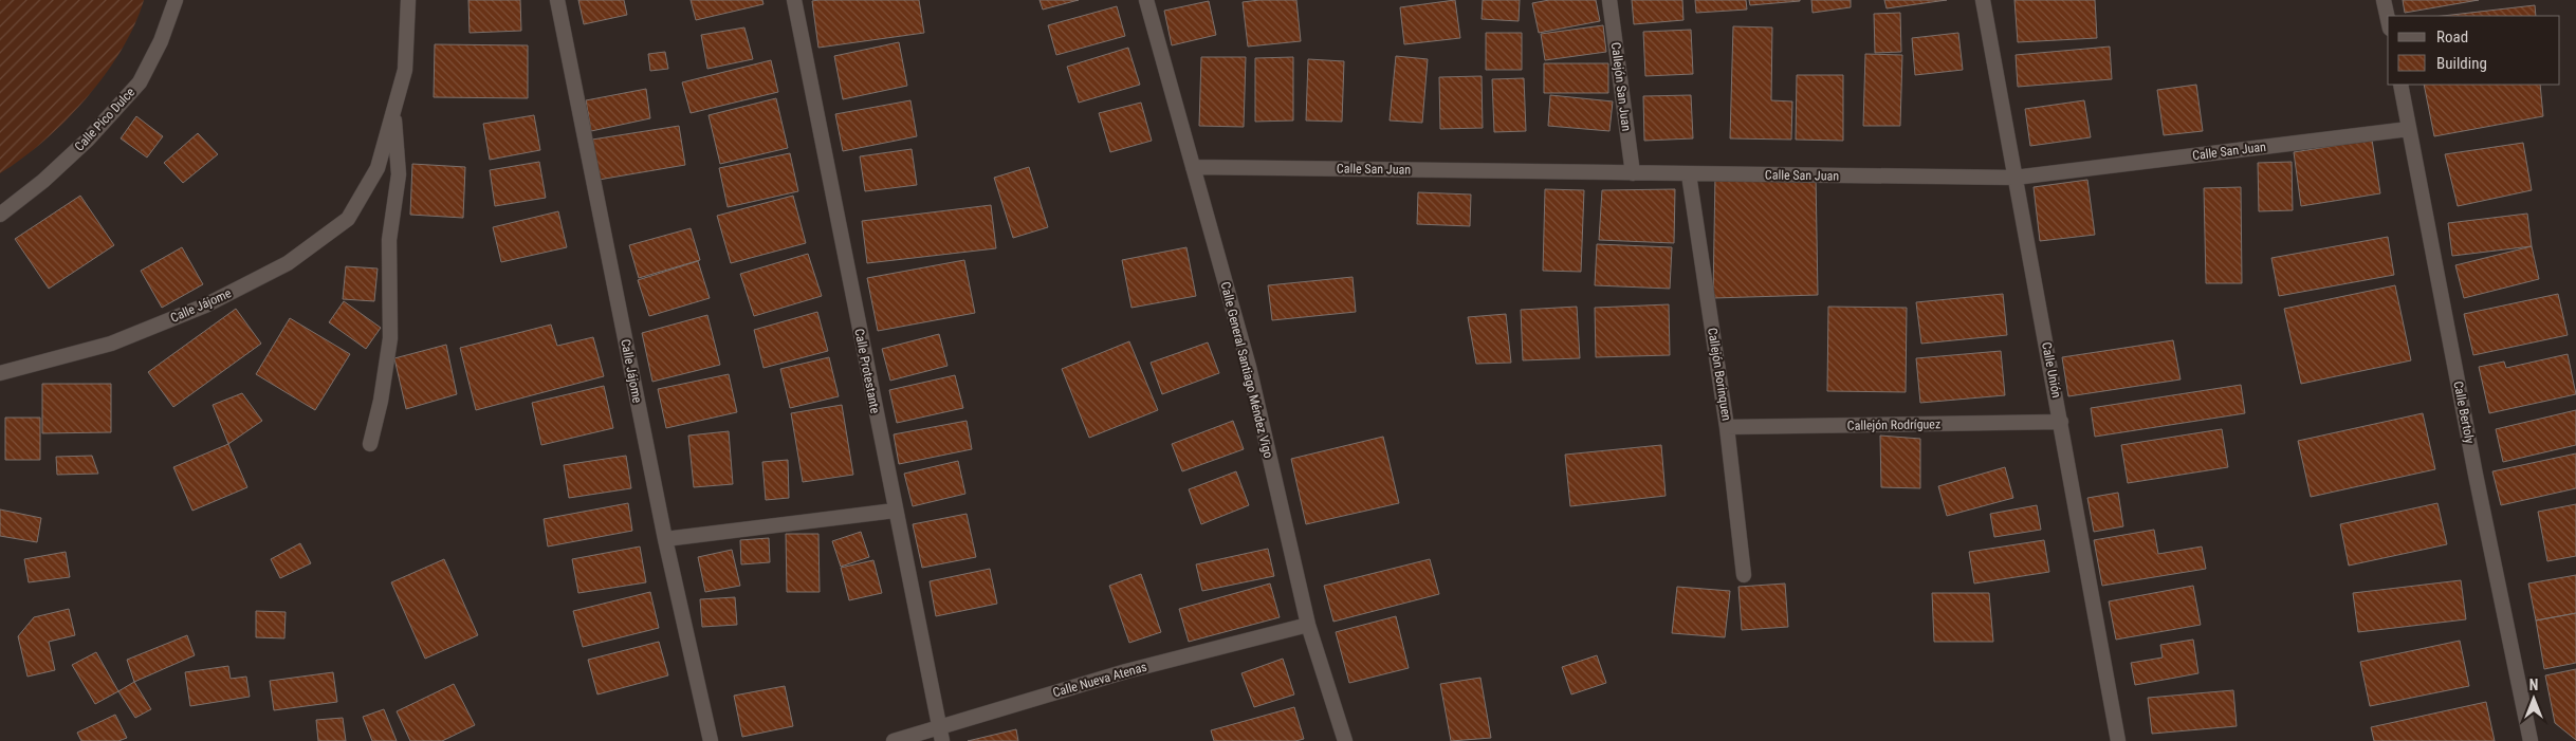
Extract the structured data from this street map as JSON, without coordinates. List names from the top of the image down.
{
  "streets": {
    "street": [
      "Callejón San Juan",
      "Calle Pico Dulce",
      "Calle San Juan",
      "Calle Jájome",
      "Calle General Santiago Méndez Vigo",
      "Calle Unión",
      "Calle Protestante",
      "Callejón Borinquen",
      "Calle Bertoly",
      "Callejón Rodríguez",
      "Calle Nueva Atenas"
    ]
  },
  "crossings": [
    ["Callejón San Juan", "Calle San Juan"],
    ["Calle San Juan", "Calle General Santiago Méndez Vigo"],
    ["Calle San Juan", "Calle Unión"],
    ["Calle San Juan", "Callejón Borinquen"],
    ["Calle San Juan", "Calle Bertoly"],
    ["Calle General Santiago Méndez Vigo", "Calle Nueva Atenas"],
    ["Calle Unión", "Callejón Rodríguez"],
    ["Calle Protestante", "Calle Nueva Atenas"],
    ["Callejón Borinquen", "Callejón Rodríguez"]
  ],
  "legend": ["Road", "Building"],
  "north": "top"
}
